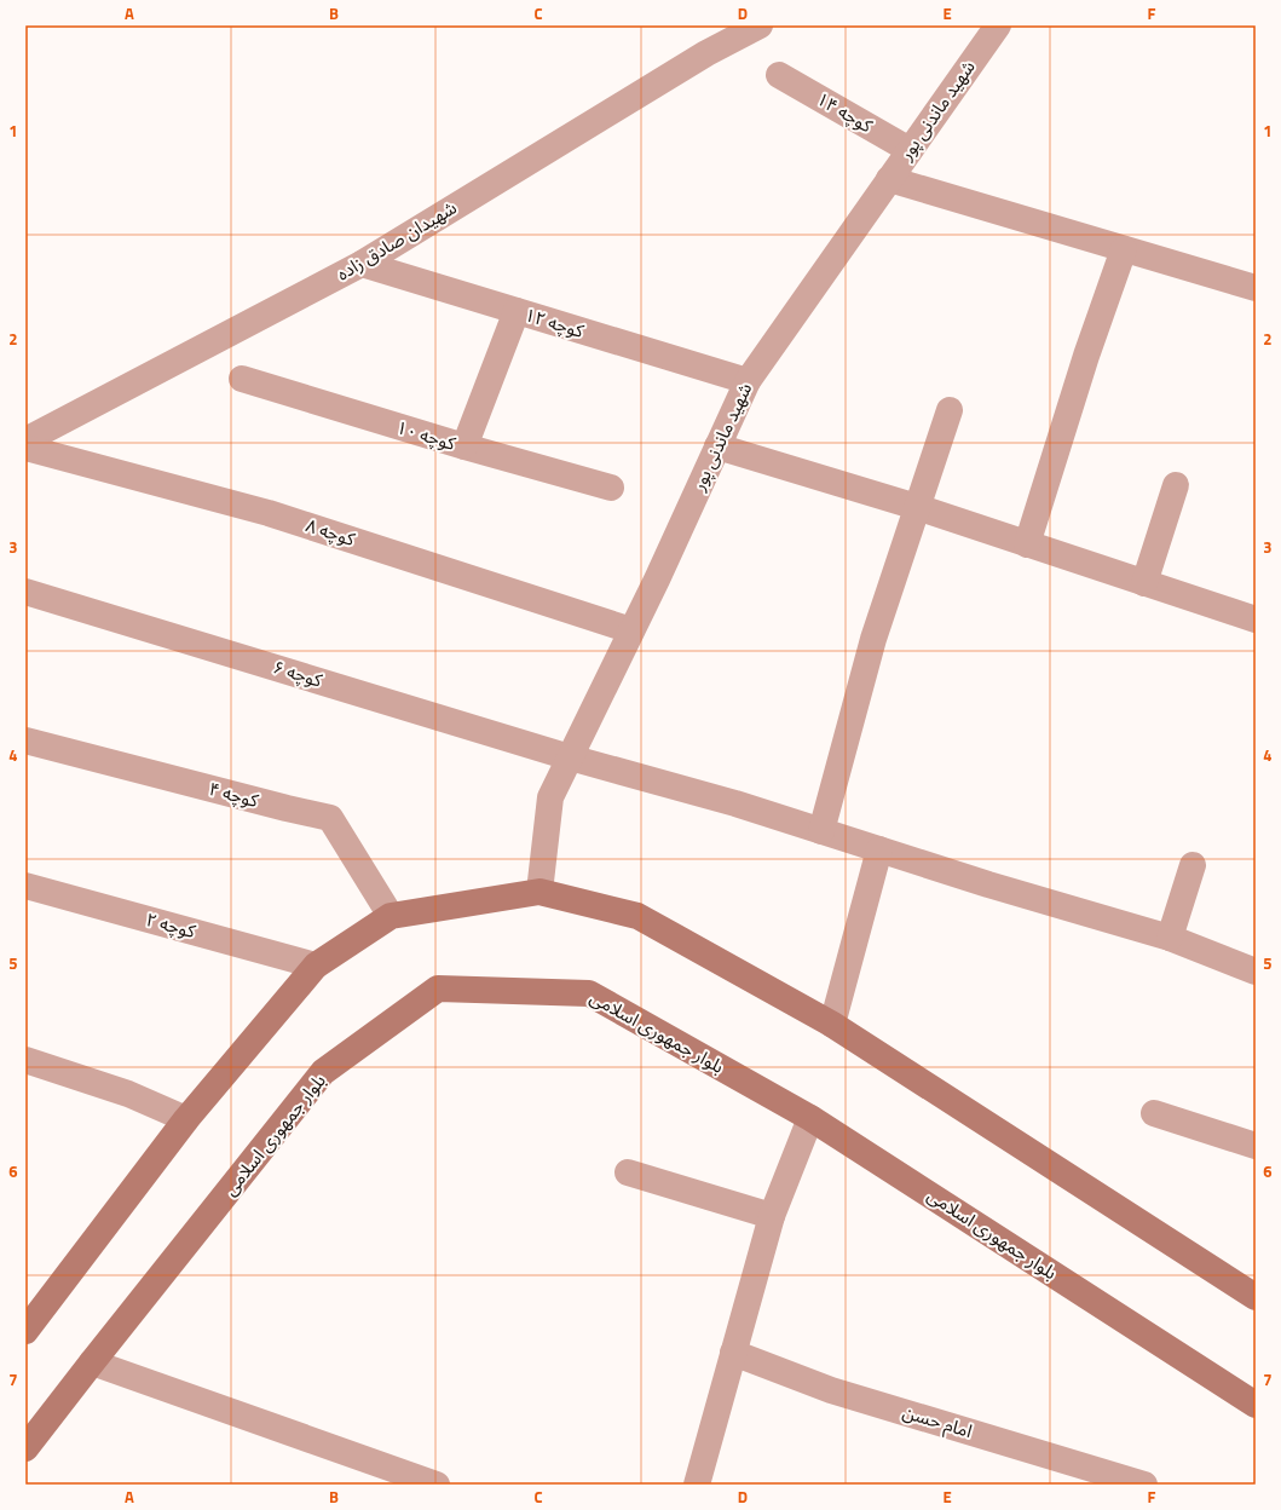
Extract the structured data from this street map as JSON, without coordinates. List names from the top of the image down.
{
  "streets": {
    "main road": ["بلوار جمهوری اسلامی"],
    "street": [
      "شهید ماندنی پور",
      "کوچه ۱۴",
      "شهیدان صادق زاده",
      "کوچه ۱۲",
      "کوچه ۱۰",
      "کوچه ۸",
      "کوچه ۶",
      "کوچه ۴",
      "کوچه ۲",
      "امام حسن"
    ]
  },
  "crossings": [
    ["شهید ماندنی پور", "کوچه ۱۴"],
    ["شهید ماندنی پور", "کوچه ۱۲"],
    ["شهید ماندنی پور", "کوچه ۸"],
    ["شهید ماندنی پور", "کوچه ۶"],
    ["شهیدان صادق زاده", "کوچه ۱۲"]
  ],
  "grid": {
    "columns": [
      "A",
      "B",
      "C",
      "D",
      "E",
      "F"
    ],
    "rows": [
      "1",
      "2",
      "3",
      "4",
      "5",
      "6",
      "7"
    ]
  }
}
